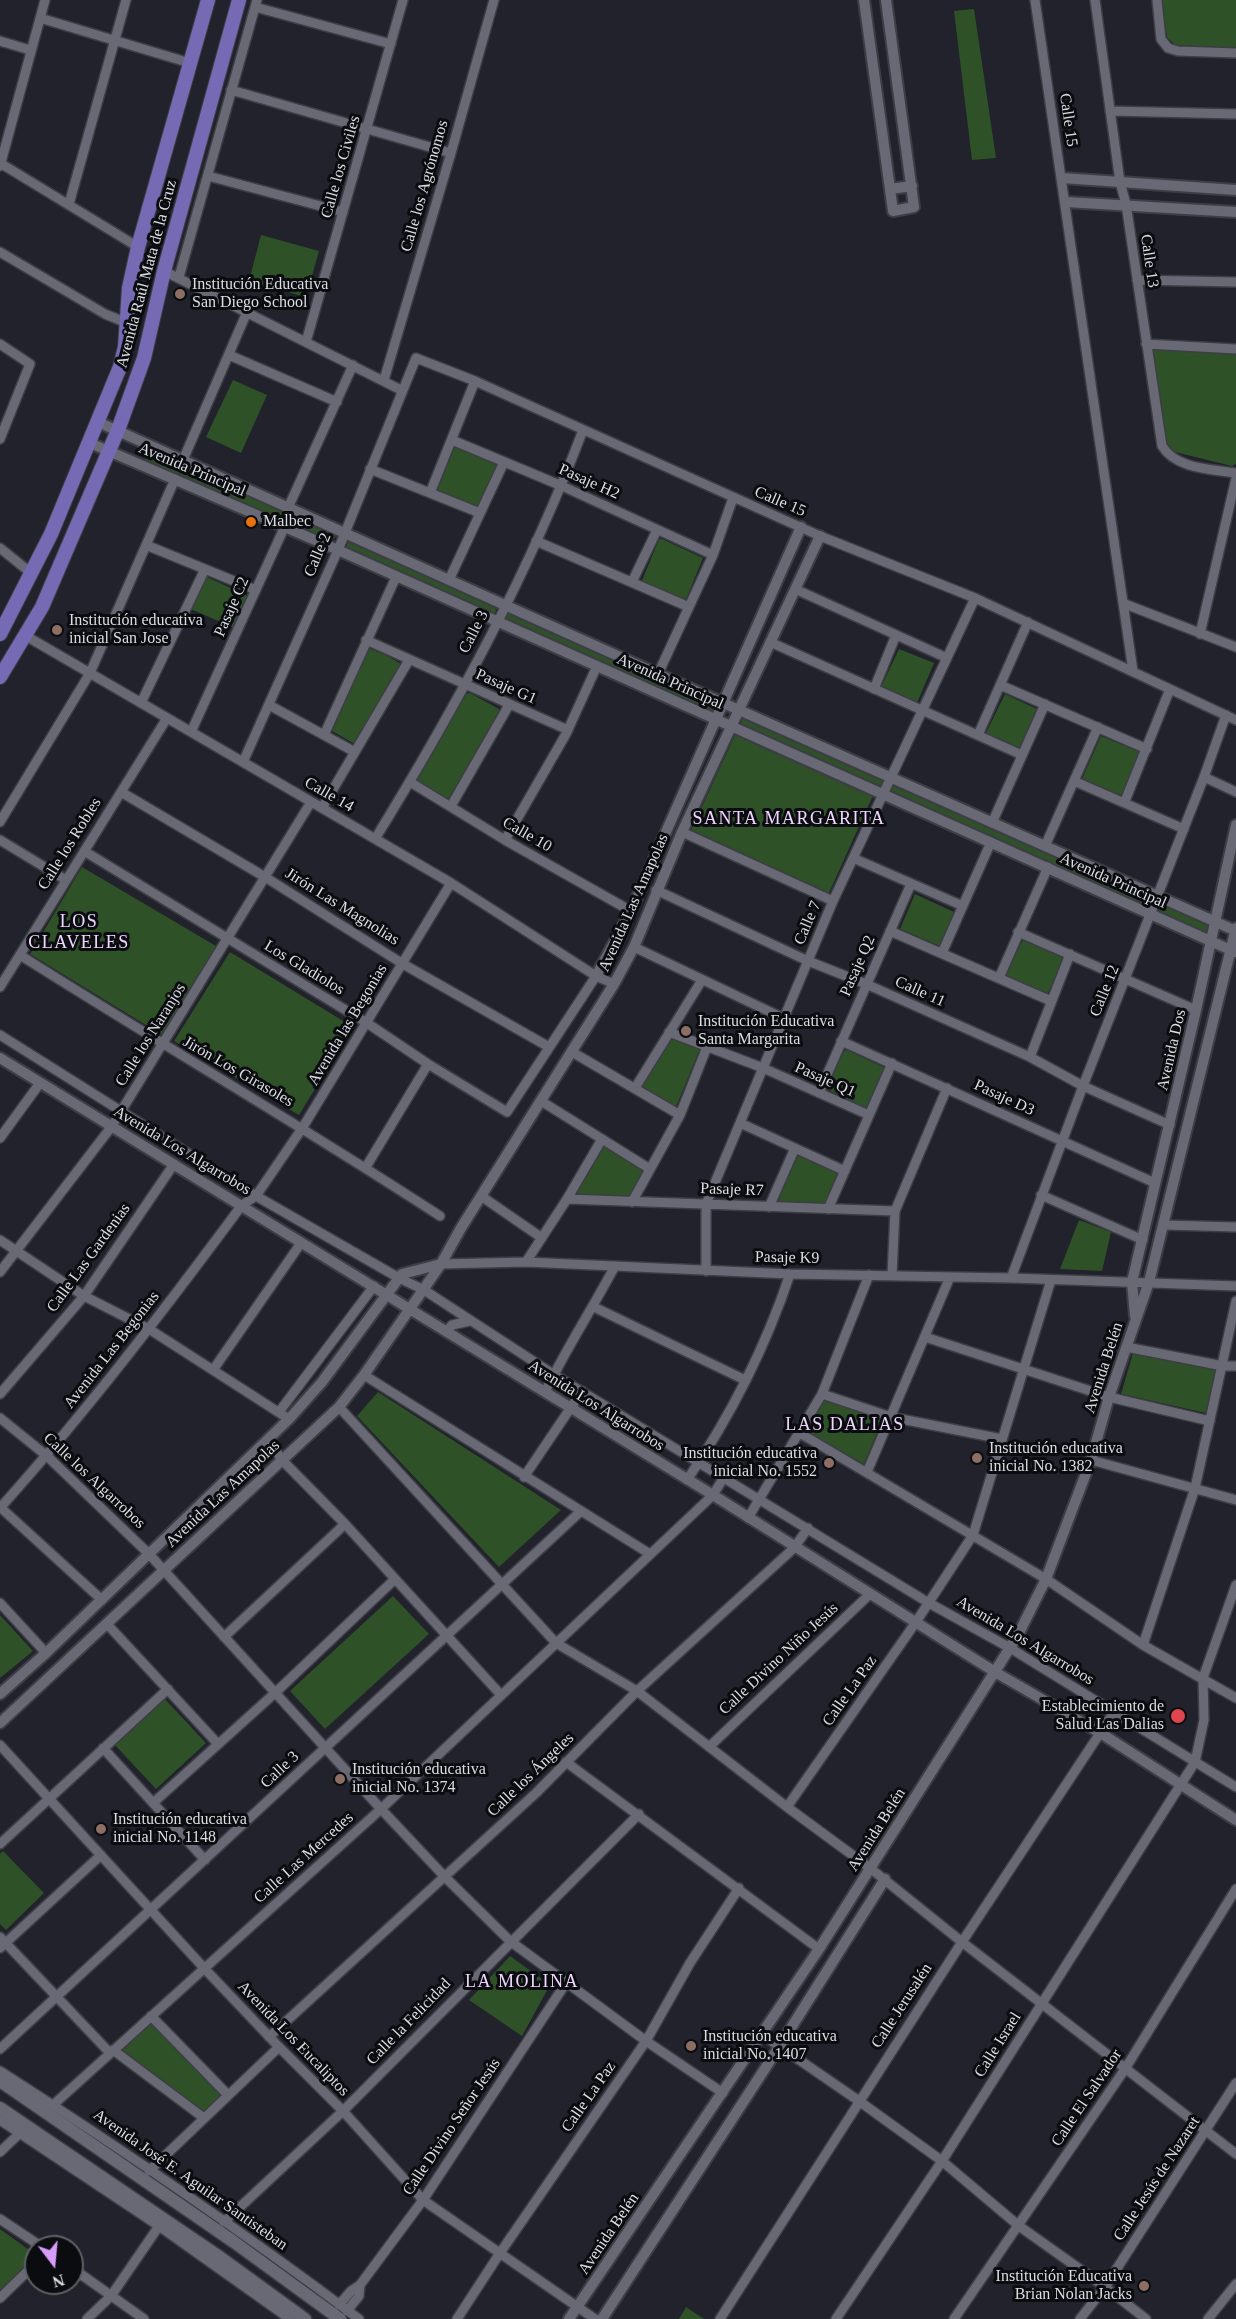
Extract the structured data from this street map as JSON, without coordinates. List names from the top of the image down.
{
  "streets": {
    "main road": ["Avenida Raúl Mata de la Cruz", "Avenida José E. Aguilar Santisteban"],
    "street": [
      "Calle 15",
      "Calle los Civiles",
      "Calle los Agrónomos",
      "Calle 13",
      "Avenida Principal",
      "Pasaje H2",
      "Calle 2",
      "Pasaje C2",
      "Calle 3",
      "Pasaje G1",
      "Calle 14",
      "Calle 10",
      "Calle los Robles",
      "Avenida Las Amapolas",
      "Jirón Las Magnolias",
      "Calle 7",
      "Pasaje Q2",
      "Los Gladiolos",
      "Calle 12",
      "Calle 11",
      "Avenida las Begonias",
      "Calle los Naranjos",
      "Avenida Dos",
      "Jirón Los Girasoles",
      "Pasaje Q1",
      "Pasaje D3",
      "Avenida Los Algarrobos",
      "Pasaje R7",
      "Calle Las Gardenias",
      "Pasaje K9",
      "Avenida Las Begonias",
      "Avenida Belén",
      "Calle los Algarrobos",
      "Calle Divino Niño Jesús",
      "Calle La Paz",
      "Calle los Ángeles",
      "Calle Las Mercedes",
      "Calle Jerusalén",
      "Calle la Felicidad",
      "Avenida Los Eucaliptos",
      "Calle Israel",
      "Calle El Salvador",
      "Calle Divino Señor Jesús",
      "Calle Jesús de Nazaret"
    ]
  },
  "crossings": [
    ["Calle 15", "Calle 2"],
    ["Calle 15", "Calle 3"],
    ["Calle 15", "Avenida Las Amapolas"],
    ["Calle 15", "Calle 7"],
    ["Calle 15", "Calle 12"],
    ["Avenida Raúl Mata de la Cruz", "Avenida Principal"],
    ["Avenida Raúl Mata de la Cruz", "Calle 14"],
    ["Avenida Principal", "Calle 2"],
    ["Avenida Principal", "Pasaje C2"],
    ["Avenida Principal", "Calle 3"],
    ["Avenida Principal", "Avenida Las Amapolas"],
    ["Avenida Principal", "Calle 7"],
    ["Avenida Principal", "Calle 12"],
    ["Avenida Principal", "Avenida Dos"],
    ["Pasaje H2", "Calle 3"],
    ["Calle 2", "Calle 14"],
    ["Pasaje C2", "Calle 14"],
    ["Calle 3", "Pasaje G1"],
    ["Calle 3", "Calle 14"],
    ["Calle 3", "Calle 10"],
    ["Calle 3", "Calle los Algarrobos"],
    ["Calle 3", "Avenida Los Eucaliptos"],
    ["Calle 14", "Calle los Robles"],
    ["Calle 14", "Avenida Las Amapolas"],
    ["Calle 14", "Avenida las Begonias"],
    ["Calle 14", "Calle los Naranjos"],
    ["Calle 10", "Avenida Las Amapolas"],
    ["Calle los Robles", "Jirón Las Magnolias"],
    ["Calle los Robles", "Los Gladiolos"],
    ["Calle los Robles", "Jirón Los Girasoles"],
    ["Avenida Las Amapolas", "Calle 11"],
    ["Avenida Las Amapolas", "Avenida Los Algarrobos"],
    ["Avenida Las Amapolas", "Pasaje K9"],
    ["Avenida Las Amapolas", "Calle los Algarrobos"],
    ["Jirón Las Magnolias", "Los Gladiolos"],
    ["Jirón Las Magnolias", "Avenida las Begonias"],
    ["Jirón Las Magnolias", "Calle los Naranjos"],
    ["Calle 7", "Calle 11"],
    ["Calle 7", "Pasaje Q1"],
    ["Calle 7", "Pasaje R7"],
    ["Calle 7", "Pasaje K9"],
    ["Pasaje Q2", "Calle 11"],
    ["Pasaje Q2", "Pasaje Q1"],
    ["Pasaje Q2", "Pasaje D3"],
    ["Los Gladiolos", "Avenida las Begonias"],
    ["Los Gladiolos", "Calle los Naranjos"],
    ["Calle 12", "Calle 11"],
    ["Calle 12", "Pasaje D3"],
    ["Calle 12", "Pasaje K9"],
    ["Calle 11", "Avenida Dos"],
    ["Avenida las Begonias", "Jirón Los Girasoles"],
    ["Avenida las Begonias", "Avenida Los Algarrobos"],
    ["Avenida las Begonias", "Avenida Las Begonias"],
    ["Calle los Naranjos", "Jirón Los Girasoles"],
    ["Calle los Naranjos", "Avenida Los Algarrobos"],
    ["Avenida Dos", "Pasaje D3"],
    ["Avenida Dos", "Pasaje K9"],
    ["Avenida Dos", "Avenida Belén"],
    ["Avenida Los Algarrobos", "Calle Las Gardenias"],
    ["Avenida Los Algarrobos", "Avenida Las Begonias"],
    ["Avenida Los Algarrobos", "Avenida Belén"],
    ["Avenida Los Algarrobos", "Calle Divino Niño Jesús"],
    ["Avenida Los Algarrobos", "Calle La Paz"],
    ["Avenida Los Algarrobos", "Calle los Ángeles"],
    ["Avenida Los Algarrobos", "Calle Las Mercedes"],
    ["Avenida Los Algarrobos", "Calle Jerusalén"],
    ["Avenida Los Algarrobos", "Calle Israel"],
    ["Pasaje K9", "Avenida Belén"],
    ["Pasaje K9", "Calle La Paz"],
    ["Avenida Las Begonias", "Calle los Algarrobos"],
    ["Avenida Belén", "Calle los Algarrobos"],
    ["Avenida Belén", "Avenida Los Eucaliptos"],
    ["Calle los Algarrobos", "Calle La Paz"],
    ["Calle los Algarrobos", "Calle los Ángeles"],
    ["Calle los Algarrobos", "Calle Las Mercedes"],
    ["Calle los Algarrobos", "Calle la Felicidad"],
    ["Calle los Algarrobos", "Calle Divino Señor Jesús"],
    ["Calle La Paz", "Avenida Los Eucaliptos"],
    ["Calle los Ángeles", "Avenida Los Eucaliptos"],
    ["Calle Las Mercedes", "Avenida Los Eucaliptos"],
    ["Calle Las Mercedes", "Avenida José E. Aguilar Santisteban"],
    ["Calle la Felicidad", "Avenida Los Eucaliptos"],
    ["Calle la Felicidad", "Avenida José E. Aguilar Santisteban"],
    ["Avenida Los Eucaliptos", "Calle Divino Señor Jesús"],
    ["Calle Divino Señor Jesús", "Avenida José E. Aguilar Santisteban"]
  ],
  "districts": [
    "SANTA MARGARITA",
    "LOS CLAVELES",
    "LAS DALIAS",
    "LA MOLINA"
  ],
  "places": [
    "Institución Educativa San Diego School",
    "Malbec",
    "Institución educativa inicial San Jose",
    "Institución Educativa Santa Margarita",
    "Institución educativa inicial No. 1382",
    "Institución educativa inicial No. 1552",
    "Establecimiento de Salud Las Dalias",
    "Institución educativa inicial No. 1374",
    "Institución educativa inicial No. 1148",
    "Institución educativa inicial No. 1407",
    "Institución Educativa Brian Nolan Jacks"
  ],
  "north": "bottom"
}
